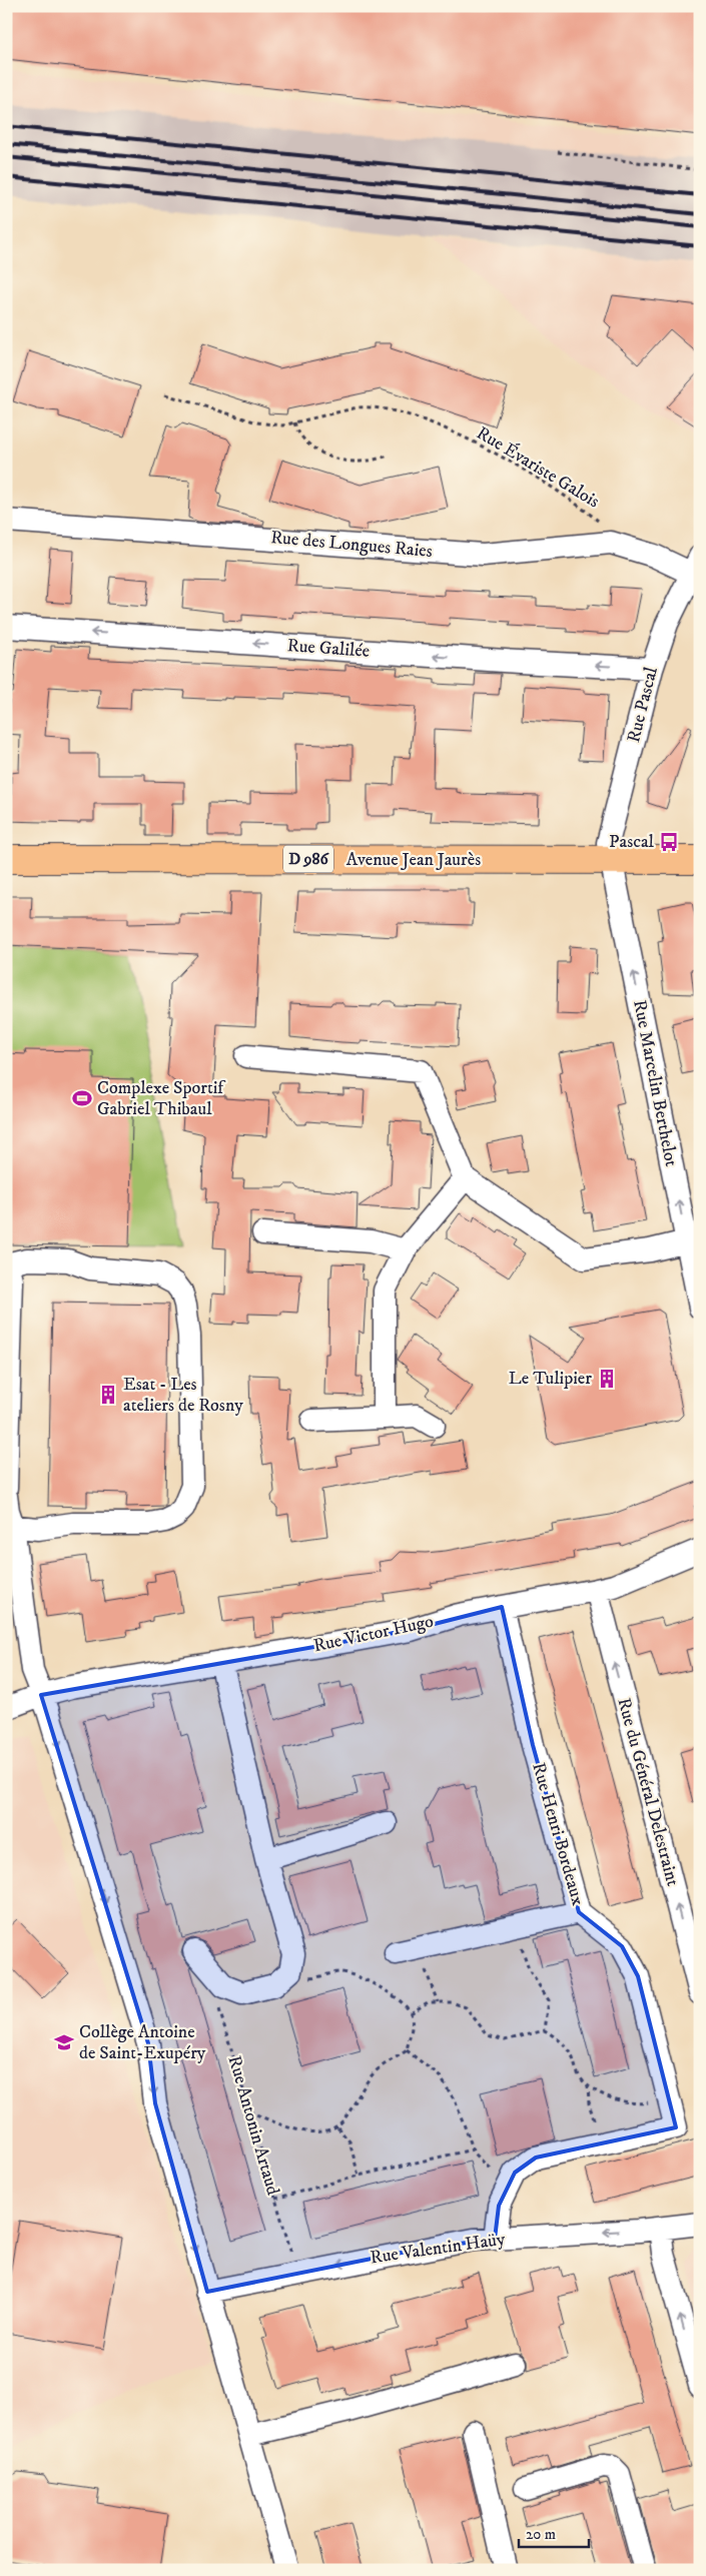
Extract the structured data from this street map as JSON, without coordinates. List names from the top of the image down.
{
  "streets": {
    "main road": ["D 986", "Avenue Jean Jaurès"],
    "street": [
      "Rue des Longues Raies",
      "Rue Galilée",
      "Rue Pascal",
      "Rue Marcelin Berthelot",
      "Rue Victor Hugo",
      "Rue du Général Delestraint",
      "Rue Henri Bordeaux",
      "Rue Valentin Haüy"
    ],
    "path": ["Rue Évariste Galois", "Rue Antonin Artaud"]
  },
  "crossings": [
    ["Rue Évariste Galois", "Rue des Longues Raies"],
    ["Rue des Longues Raies", "Rue Pascal"],
    ["Rue Galilée", "Rue Pascal"],
    ["Rue Pascal", "Avenue Jean Jaurès"],
    ["Rue Pascal", "Rue Marcelin Berthelot"],
    ["Avenue Jean Jaurès", "Rue Marcelin Berthelot"],
    ["Rue Victor Hugo", "Rue du Général Delestraint"],
    ["Rue Victor Hugo", "Rue Henri Bordeaux"],
    ["Rue Antonin Artaud", "Rue Valentin Haüy"]
  ],
  "one_way": ["Rue Galilée", "Rue Marcelin Berthelot", "Rue du Général Delestraint"],
  "places": {
    "bus stop": ["Pascal"],
    "sports": ["Complexe Sportif Gabriel Thibaul"],
    "building": ["Le Tulipier", "Esat - Les ateliers de Rosny"],
    "school or university": ["Collège Antoine de Saint-Exupéry"]
  },
  "scale_bar": "20 m"
}
